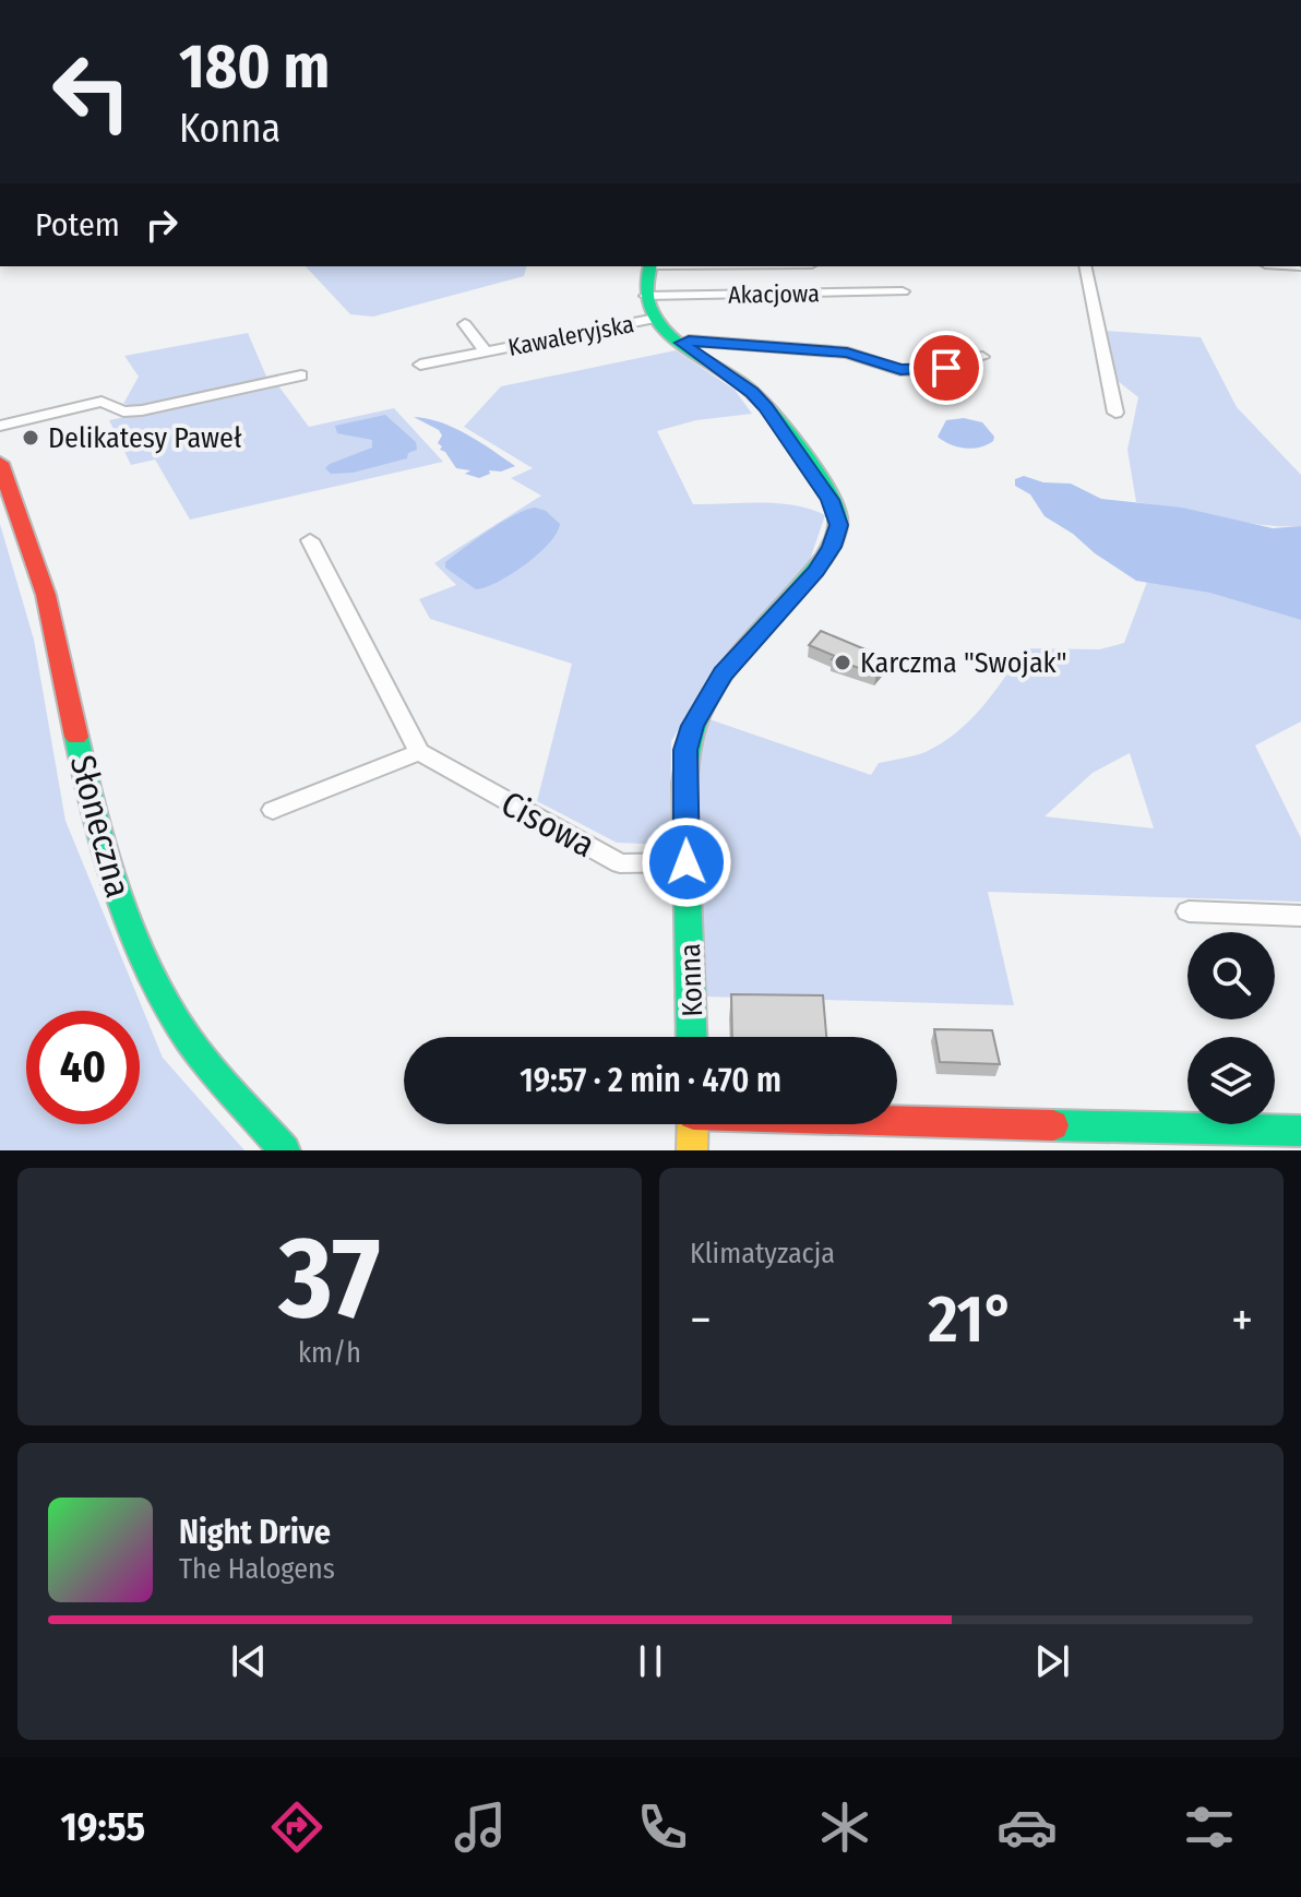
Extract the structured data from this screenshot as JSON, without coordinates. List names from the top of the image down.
{
  "streets": {
    "street": [
      "Akacjowa",
      "Kawaleryjska",
      "Cisowa",
      "Słoneczna",
      "Konna"
    ]
  },
  "crossings": [
    ["Akacjowa", "Konna"],
    ["Kawaleryjska", "Konna"],
    ["Cisowa", "Konna"]
  ],
  "places": ["Delikatesy Paweł", "Karczma \"Swojak\""],
  "page": {
    "turn": ["180 m", "Konna"],
    "then": "Potem",
    "limit": "40",
    "trip": "19:57 · 2 min · 470 m",
    "tile": [
      ["37", "km/h"],
      "Klimatyzacja"
    ],
    "heat": ["−", "21°", "+"],
    "song": ["Night Drive", "The Halogens"],
    "tabs": "19:55"
  }
}
